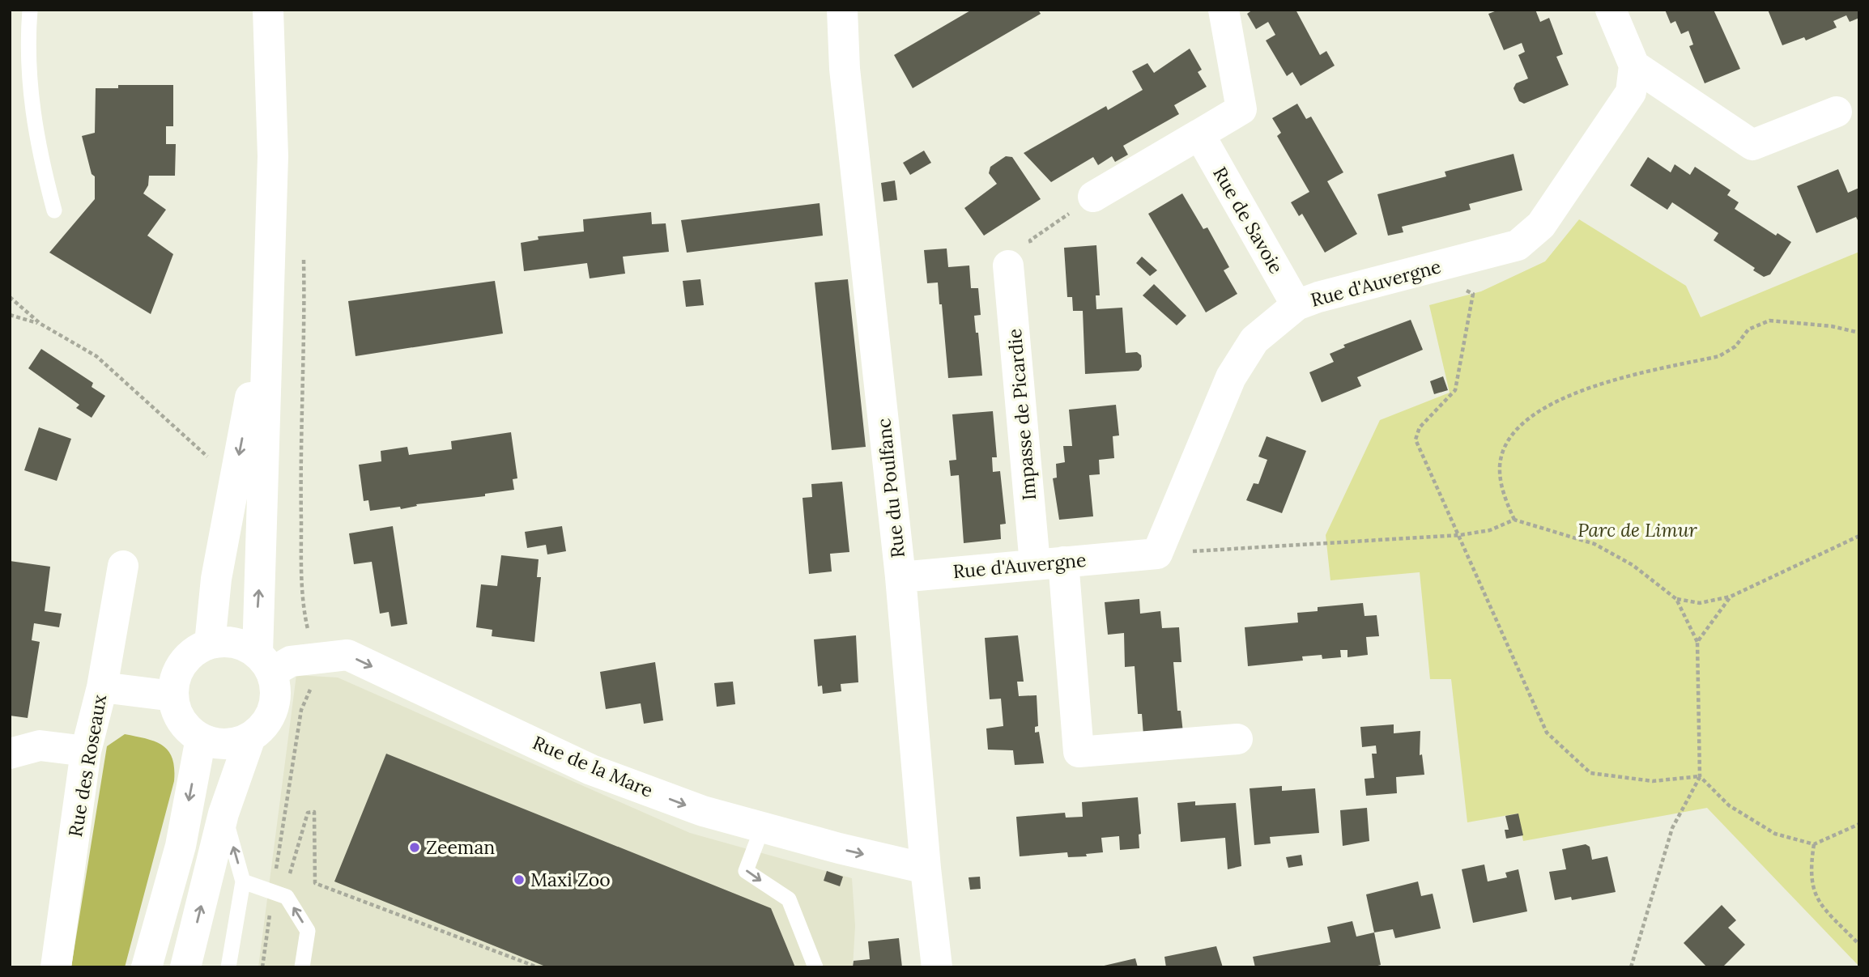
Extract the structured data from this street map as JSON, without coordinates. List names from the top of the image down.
{
  "streets": {
    "street": [
      "Rue de Savoie",
      "Rue d'Auvergne",
      "Impasse de Picardie",
      "Rue du Poulfanc",
      "Rue des Roseaux",
      "Rue de la Mare"
    ]
  },
  "crossings": [
    ["Rue de Savoie", "Rue d'Auvergne"],
    ["Rue d'Auvergne", "Impasse de Picardie"],
    ["Rue d'Auvergne", "Rue du Poulfanc"],
    ["Rue du Poulfanc", "Rue de la Mare"]
  ],
  "one_way": ["Rue de la Mare"],
  "parks": ["Parc de Limur"],
  "places": ["Zeeman", "Maxi Zoo"]
}
